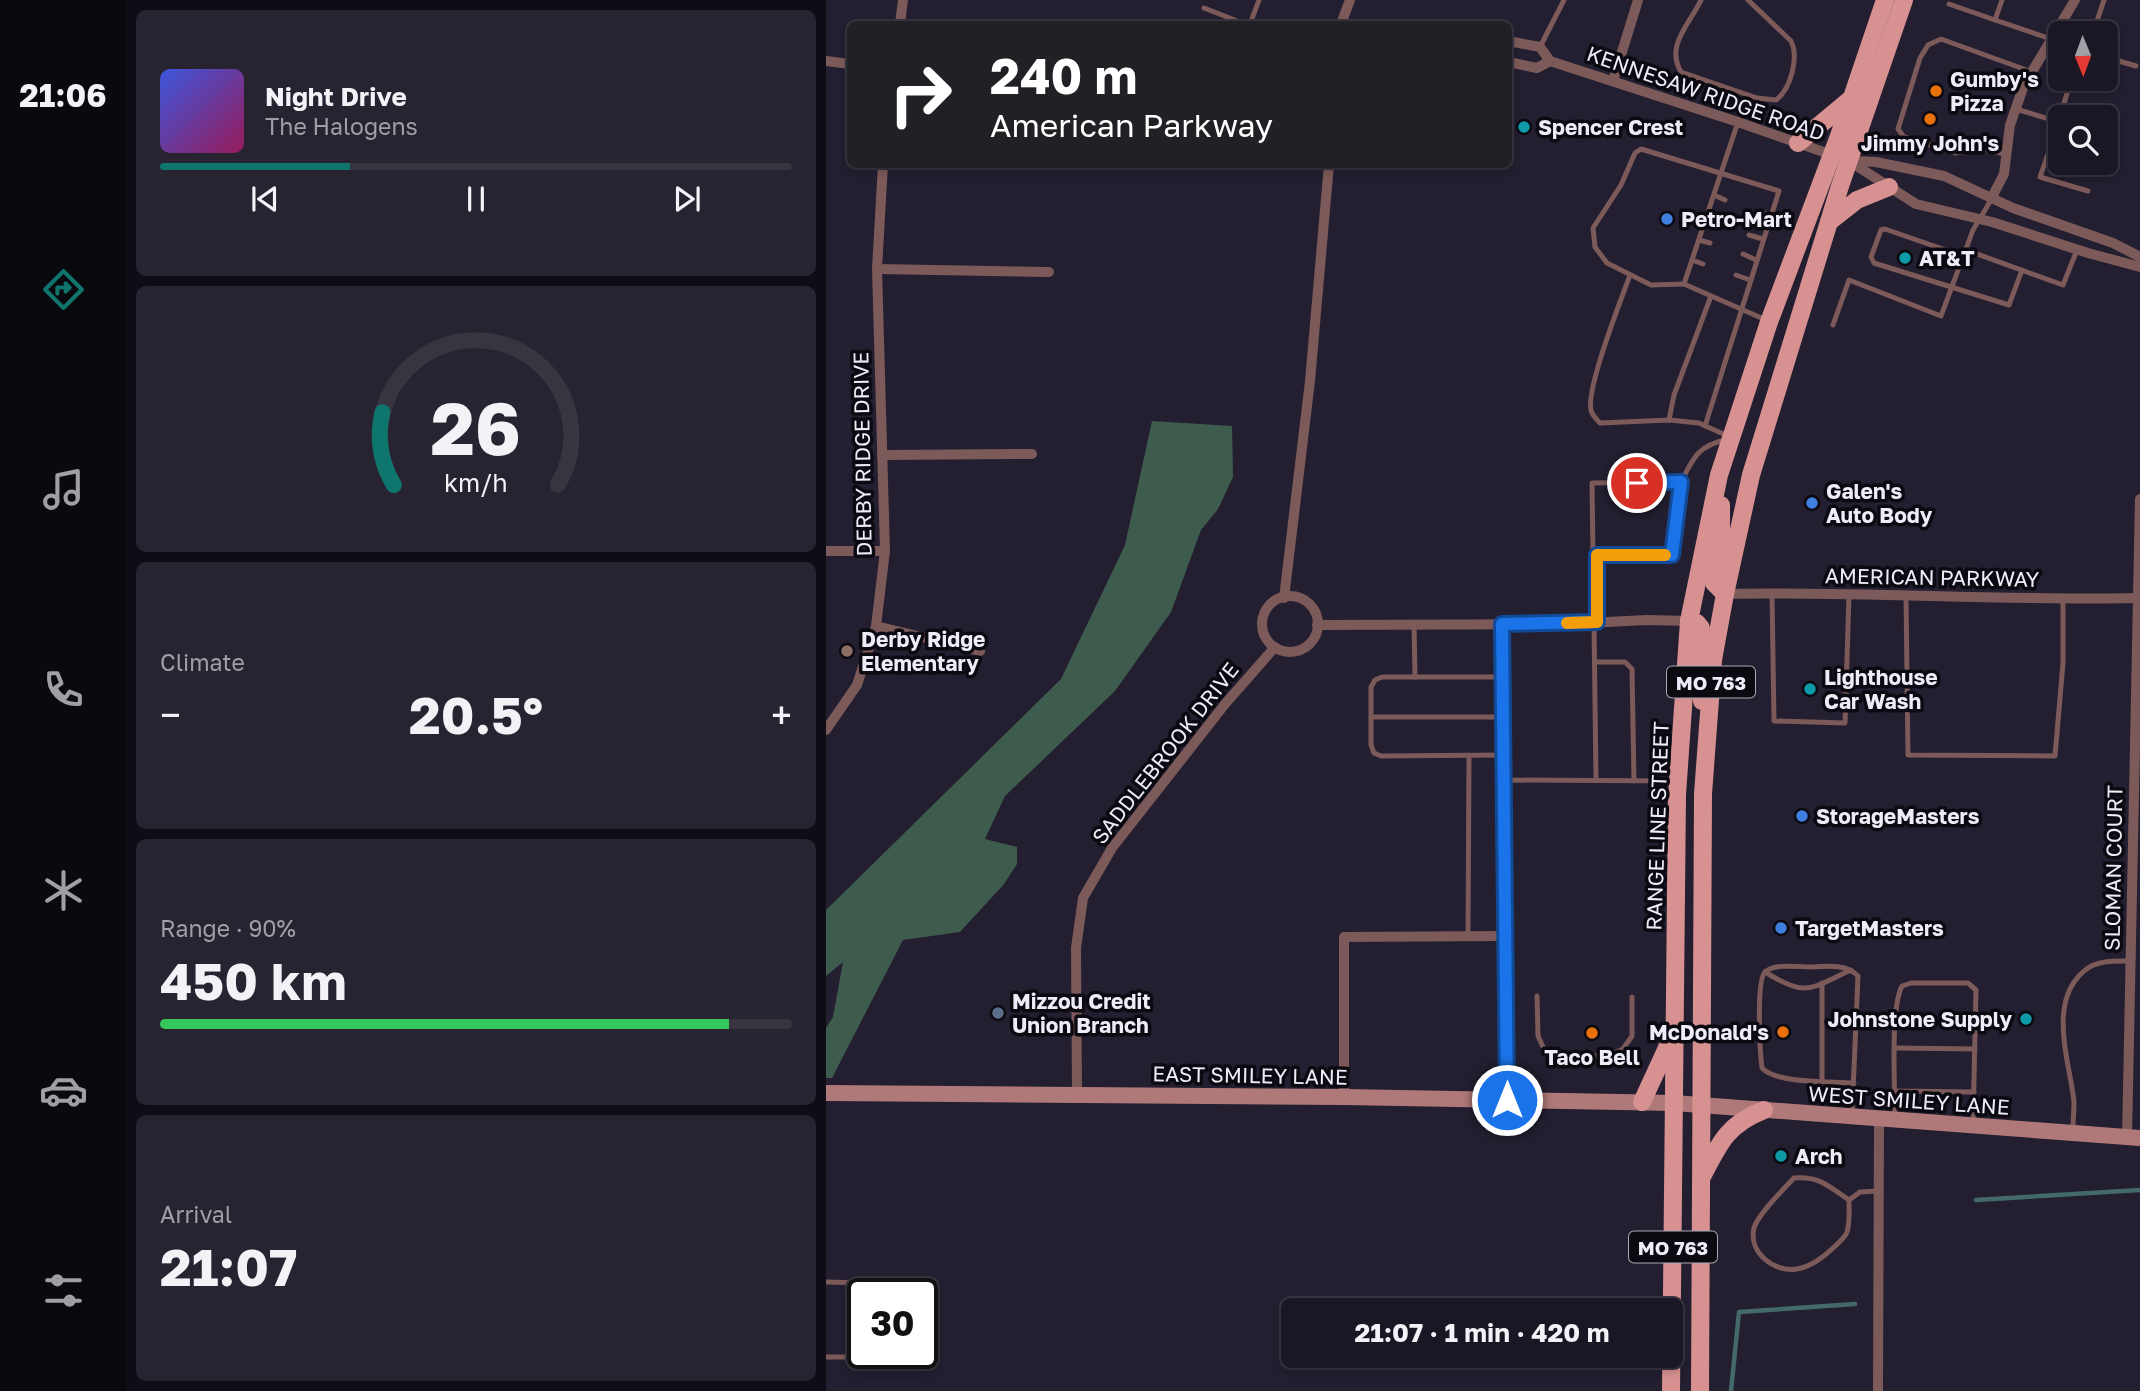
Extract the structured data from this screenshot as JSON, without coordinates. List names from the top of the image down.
{
  "streets": {
    "main road": ["MO 763", "RANGE LINE STREET"],
    "street": [
      "KENNESAW RIDGE ROAD",
      "DERBY RIDGE DRIVE",
      "AMERICAN PARKWAY",
      "SADDLEBROOK DRIVE",
      "SLOMAN COURT",
      "EAST SMILEY LANE",
      "WEST SMILEY LANE"
    ]
  },
  "crossings": [
    ["KENNESAW RIDGE ROAD", "MO 763"],
    ["KENNESAW RIDGE ROAD", "RANGE LINE STREET"],
    ["AMERICAN PARKWAY", "MO 763"],
    ["AMERICAN PARKWAY", "SLOMAN COURT"],
    ["MO 763", "WEST SMILEY LANE"],
    ["SADDLEBROOK DRIVE", "EAST SMILEY LANE"],
    ["RANGE LINE STREET", "EAST SMILEY LANE"],
    ["RANGE LINE STREET", "WEST SMILEY LANE"],
    ["SLOMAN COURT", "WEST SMILEY LANE"],
    ["EAST SMILEY LANE", "WEST SMILEY LANE"]
  ],
  "places": [
    "Gumby's Pizza",
    "Jimmy John's",
    "Spencer Crest",
    "Petro-Mart",
    "AT&T",
    "Galen's Auto Body",
    "Derby Ridge Elementary",
    "Lighthouse Car Wash",
    "StorageMasters",
    "TargetMasters",
    "Mizzou Credit Union Branch",
    "Johnstone Supply",
    "McDonald's",
    "Taco Bell",
    "Arch"
  ],
  "north": "bottom",
  "page": {
    "tabs": "21:06",
    "turn": ["240 m", "American Parkway"],
    "song": ["Night Drive", "The Halogens"],
    "tile": [
      "Climate",
      ["Range · 90%", "450 km"],
      ["Arrival", "21:07"]
    ],
    "heat": ["−", "20.5°", "+"],
    "limit": "30",
    "trip": "21:07 · 1 min · 420 m",
    "gauge": ["26", "km/h"]
  }
}
